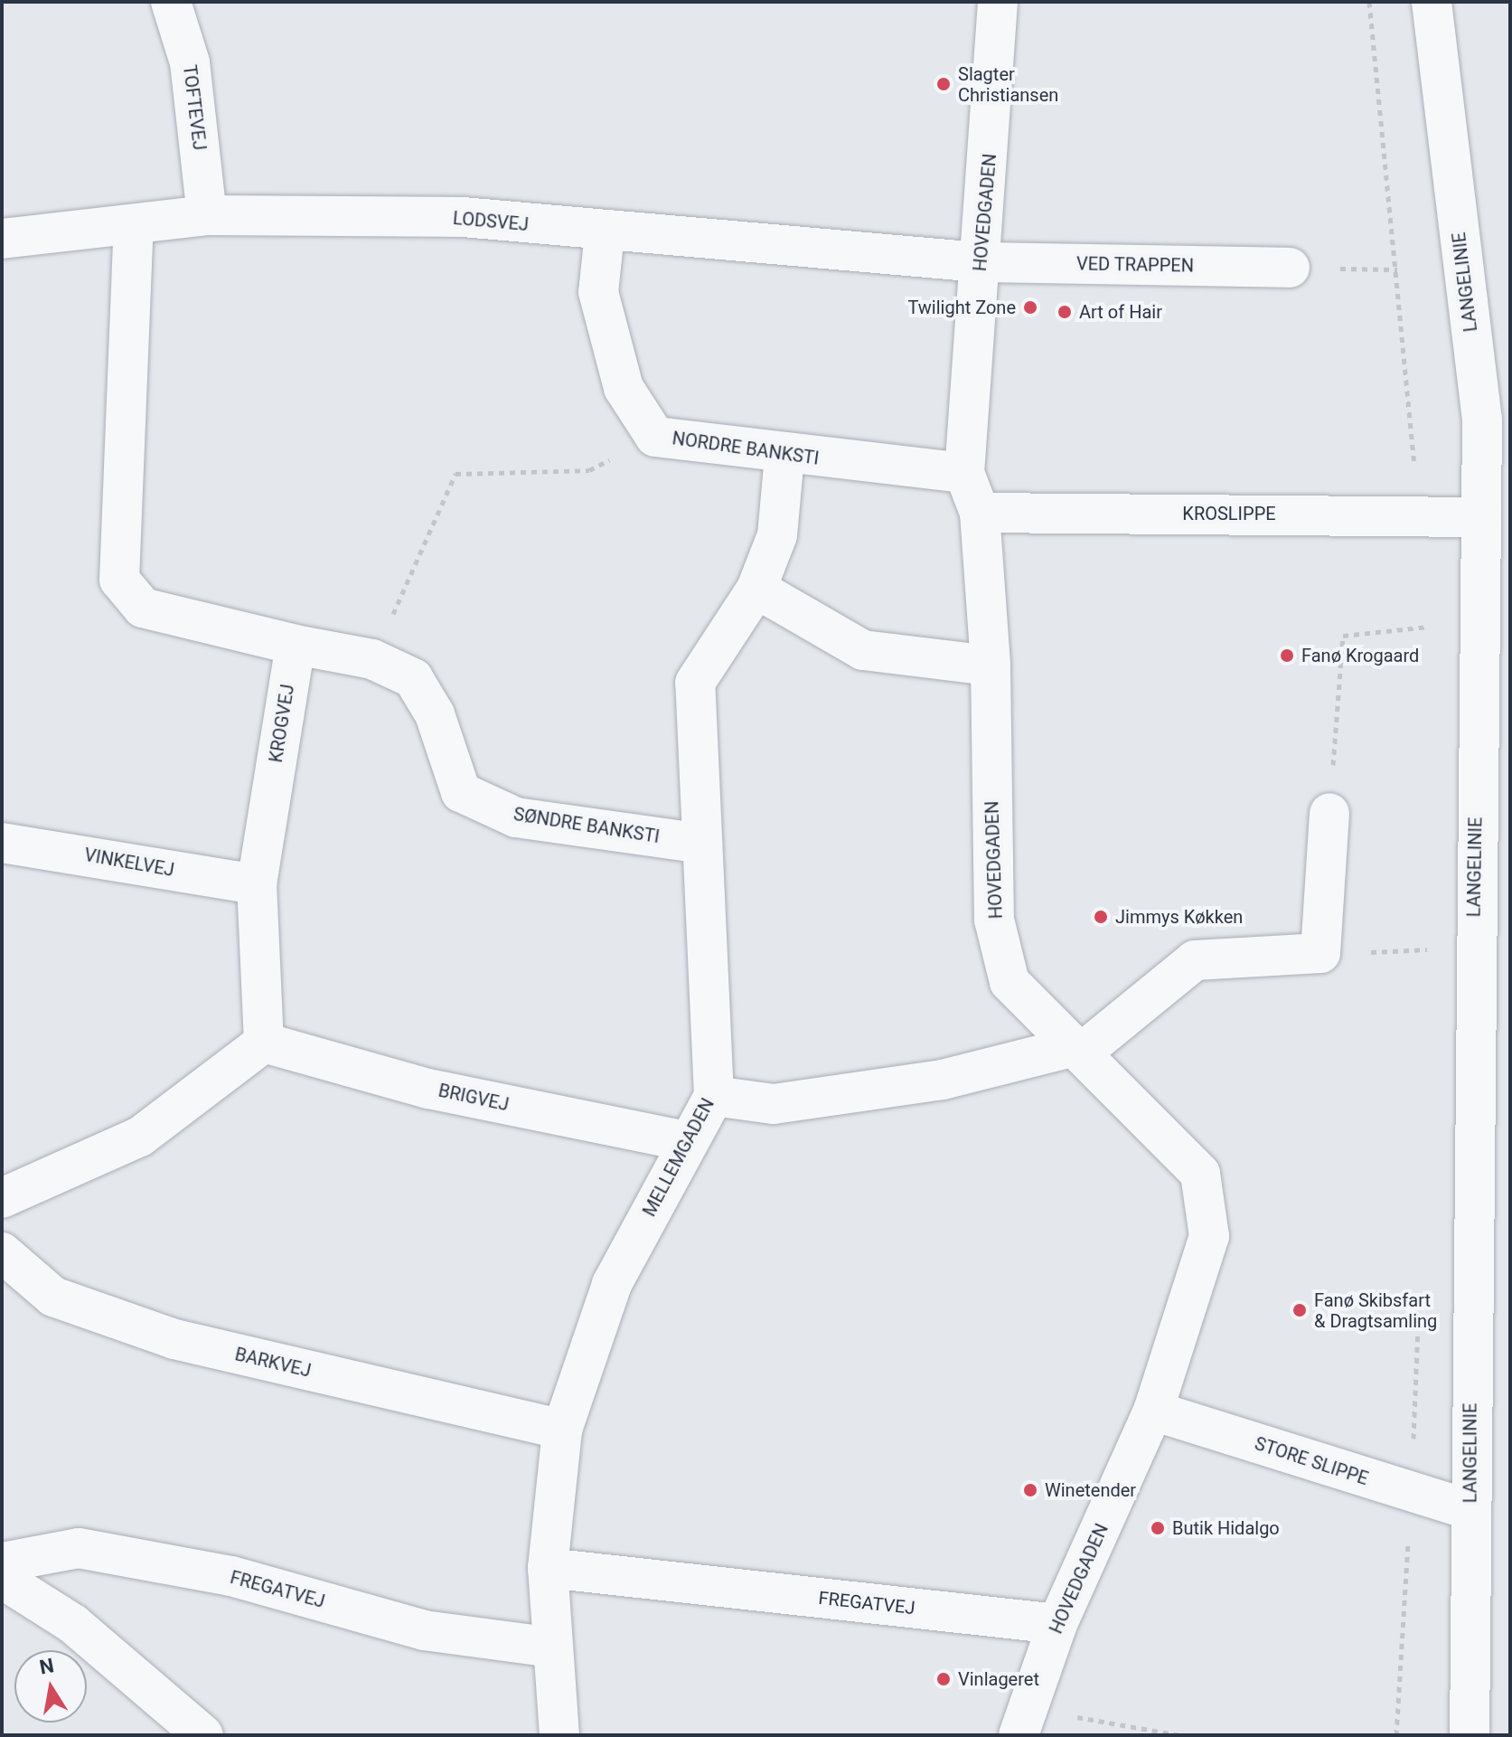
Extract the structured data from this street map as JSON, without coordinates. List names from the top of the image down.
{
  "streets": {
    "street": [
      "TOFTEVEJ",
      "HOVEDGADEN",
      "LODSVEJ",
      "VED TRAPPEN",
      "LANGELINIE",
      "NORDRE BANKSTI",
      "KROSLIPPE",
      "KROGVEJ",
      "SØNDRE BANKSTI",
      "VINKELVEJ",
      "BRIGVEJ",
      "MELLEMGADEN",
      "BARKVEJ",
      "STORE SLIPPE",
      "FREGATVEJ"
    ]
  },
  "crossings": [
    ["TOFTEVEJ", "LODSVEJ"],
    ["HOVEDGADEN", "LODSVEJ"],
    ["HOVEDGADEN", "VED TRAPPEN"],
    ["HOVEDGADEN", "NORDRE BANKSTI"],
    ["HOVEDGADEN", "KROSLIPPE"],
    ["HOVEDGADEN", "STORE SLIPPE"],
    ["HOVEDGADEN", "FREGATVEJ"],
    ["LODSVEJ", "VED TRAPPEN"],
    ["LODSVEJ", "NORDRE BANKSTI"],
    ["LANGELINIE", "KROSLIPPE"],
    ["LANGELINIE", "STORE SLIPPE"],
    ["NORDRE BANKSTI", "MELLEMGADEN"],
    ["KROGVEJ", "SØNDRE BANKSTI"],
    ["KROGVEJ", "VINKELVEJ"],
    ["KROGVEJ", "BRIGVEJ"],
    ["SØNDRE BANKSTI", "MELLEMGADEN"],
    ["BRIGVEJ", "MELLEMGADEN"],
    ["MELLEMGADEN", "BARKVEJ"],
    ["MELLEMGADEN", "FREGATVEJ"]
  ],
  "places": [
    "Slagter Christiansen",
    "Twilight Zone",
    "Art of Hair",
    "Fanø Krogaard",
    "Jimmys Køkken",
    "Fanø Skibsfart & Dragtsamling",
    "Winetender",
    "Butik Hidalgo",
    "Vinlageret"
  ],
  "north": "top"
}
